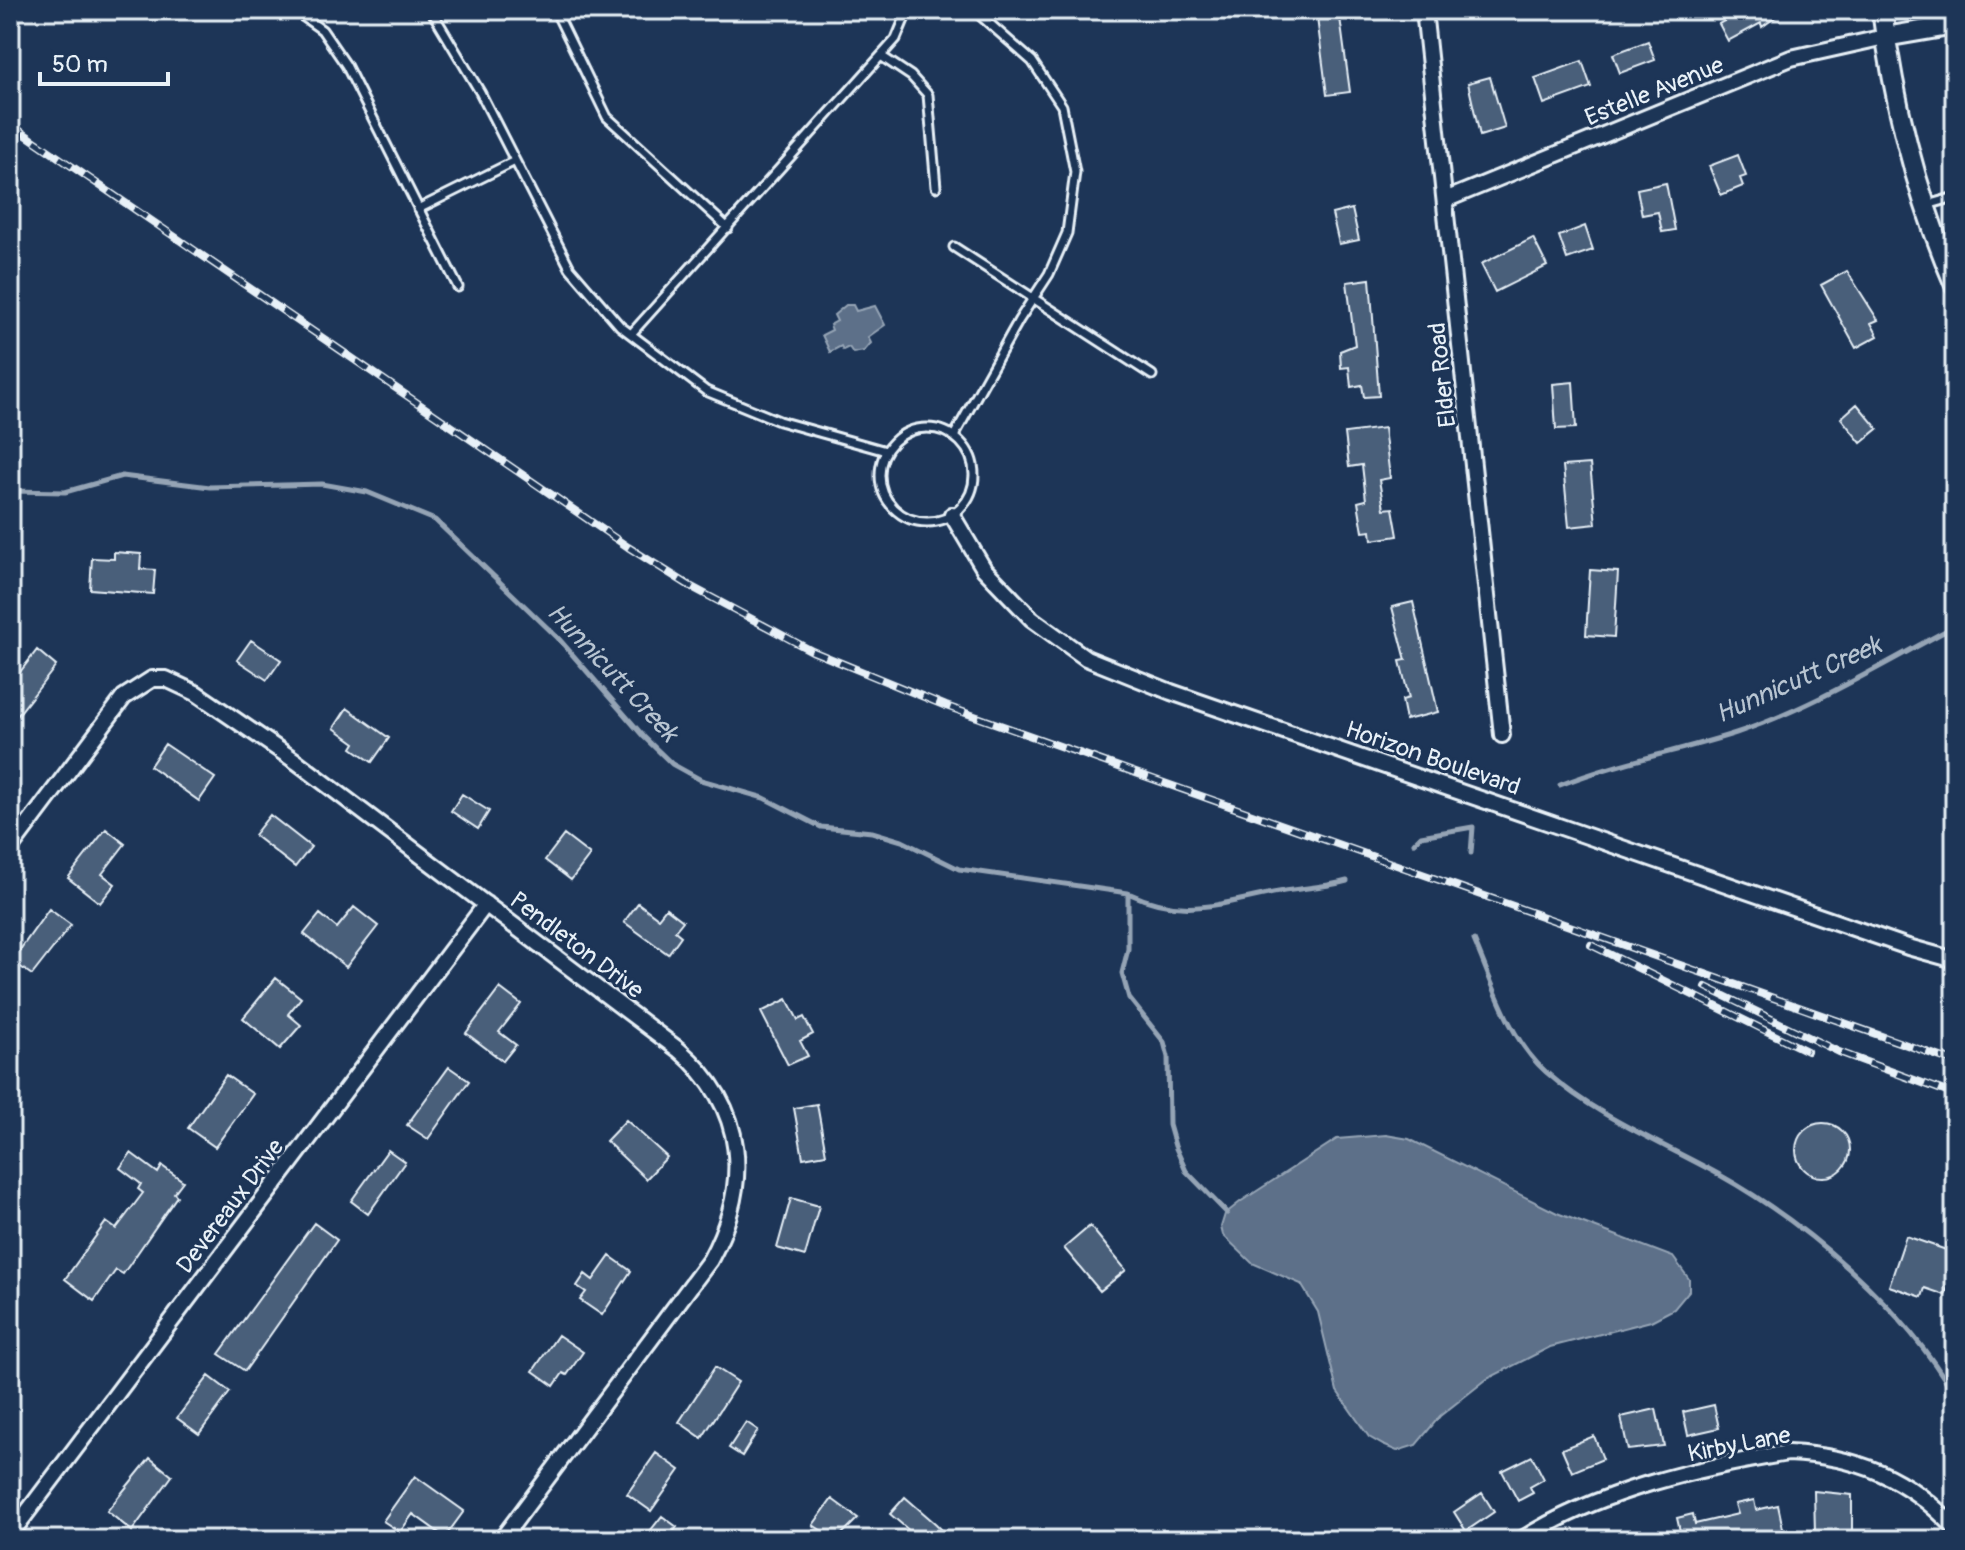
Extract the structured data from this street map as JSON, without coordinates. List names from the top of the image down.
{
  "streets": {
    "street": [
      "Estelle Avenue",
      "Elder Road",
      "Horizon Boulevard",
      "Pendleton Drive",
      "Devereaux Drive",
      "Kirby Lane"
    ]
  },
  "crossings": [
    ["Estelle Avenue", "Elder Road"],
    ["Pendleton Drive", "Devereaux Drive"]
  ],
  "water": ["Hunnicutt Creek"],
  "scale_bar": "50 m"
}
